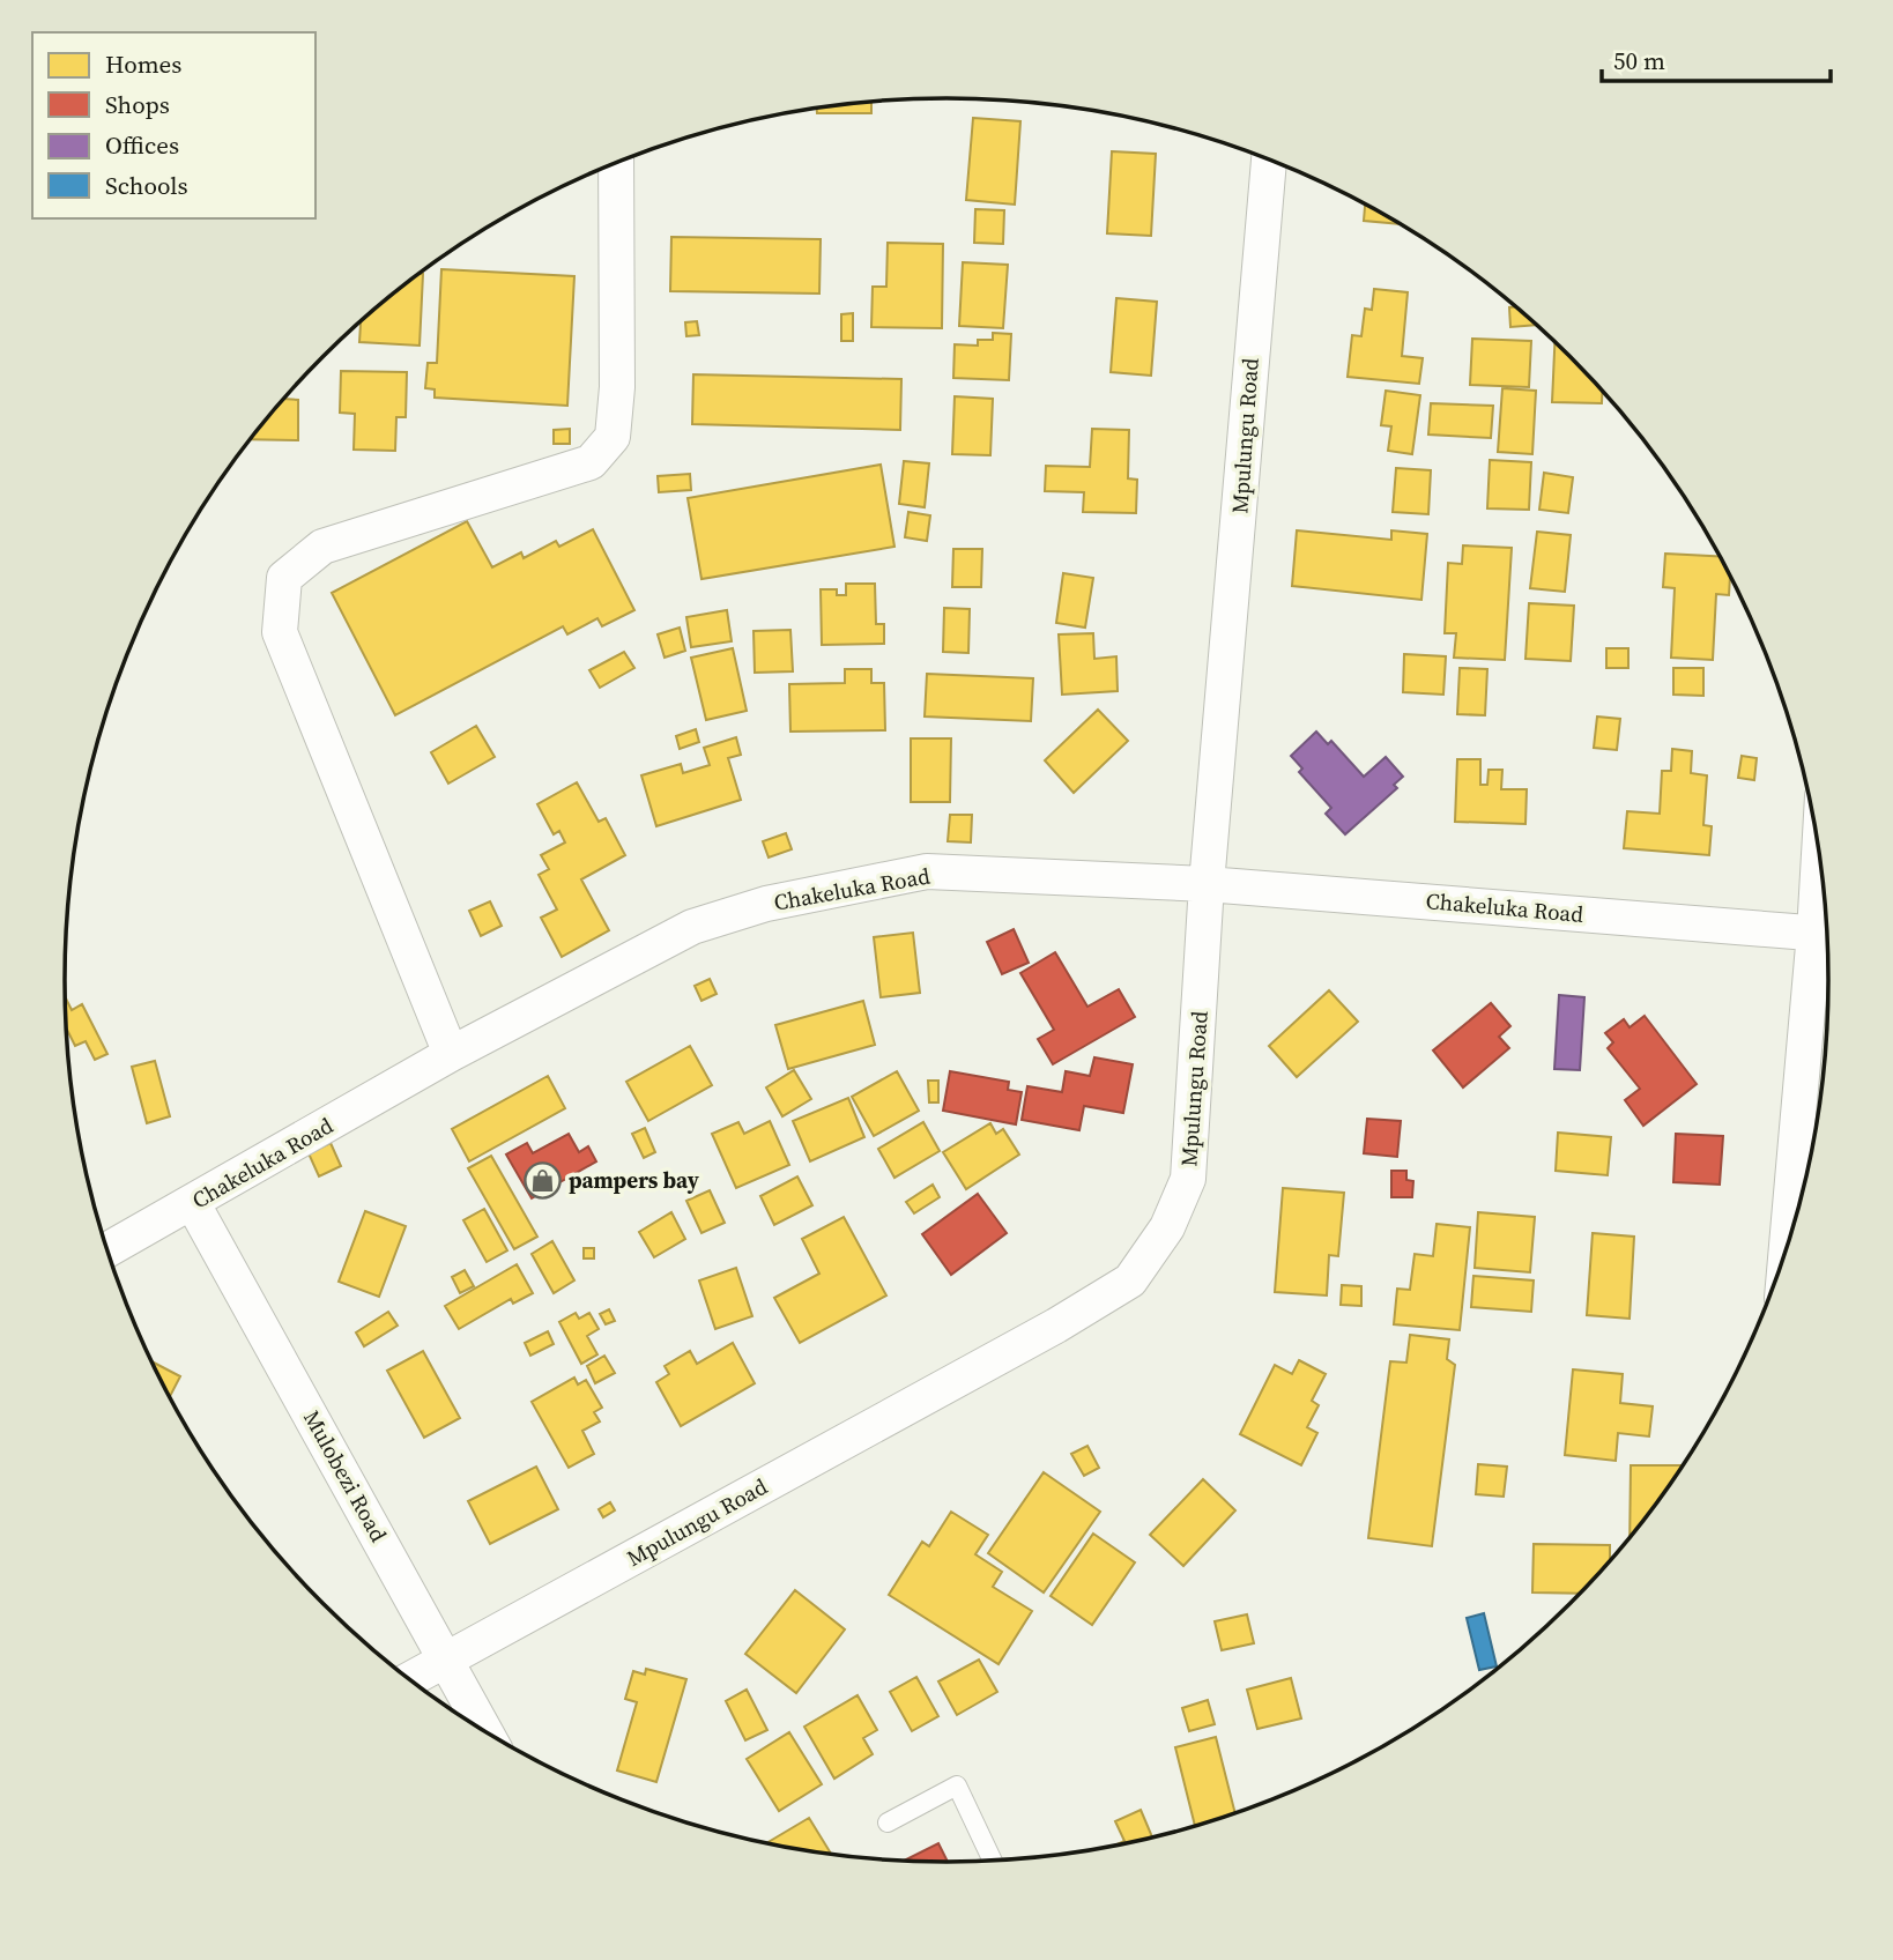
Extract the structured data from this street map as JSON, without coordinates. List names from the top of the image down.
{
  "streets": {
    "street": ["Mpulungu Road", "Chakeluka Road", "Mulobezi Road"]
  },
  "crossings": [
    ["Mpulungu Road", "Chakeluka Road"],
    ["Mpulungu Road", "Mulobezi Road"],
    ["Chakeluka Road", "Mulobezi Road"]
  ],
  "places": {
    "shop": ["pampers bay"]
  },
  "legend": [
    "Homes",
    "Shops",
    "Offices",
    "Schools"
  ],
  "scale_bar": "50 m"
}
